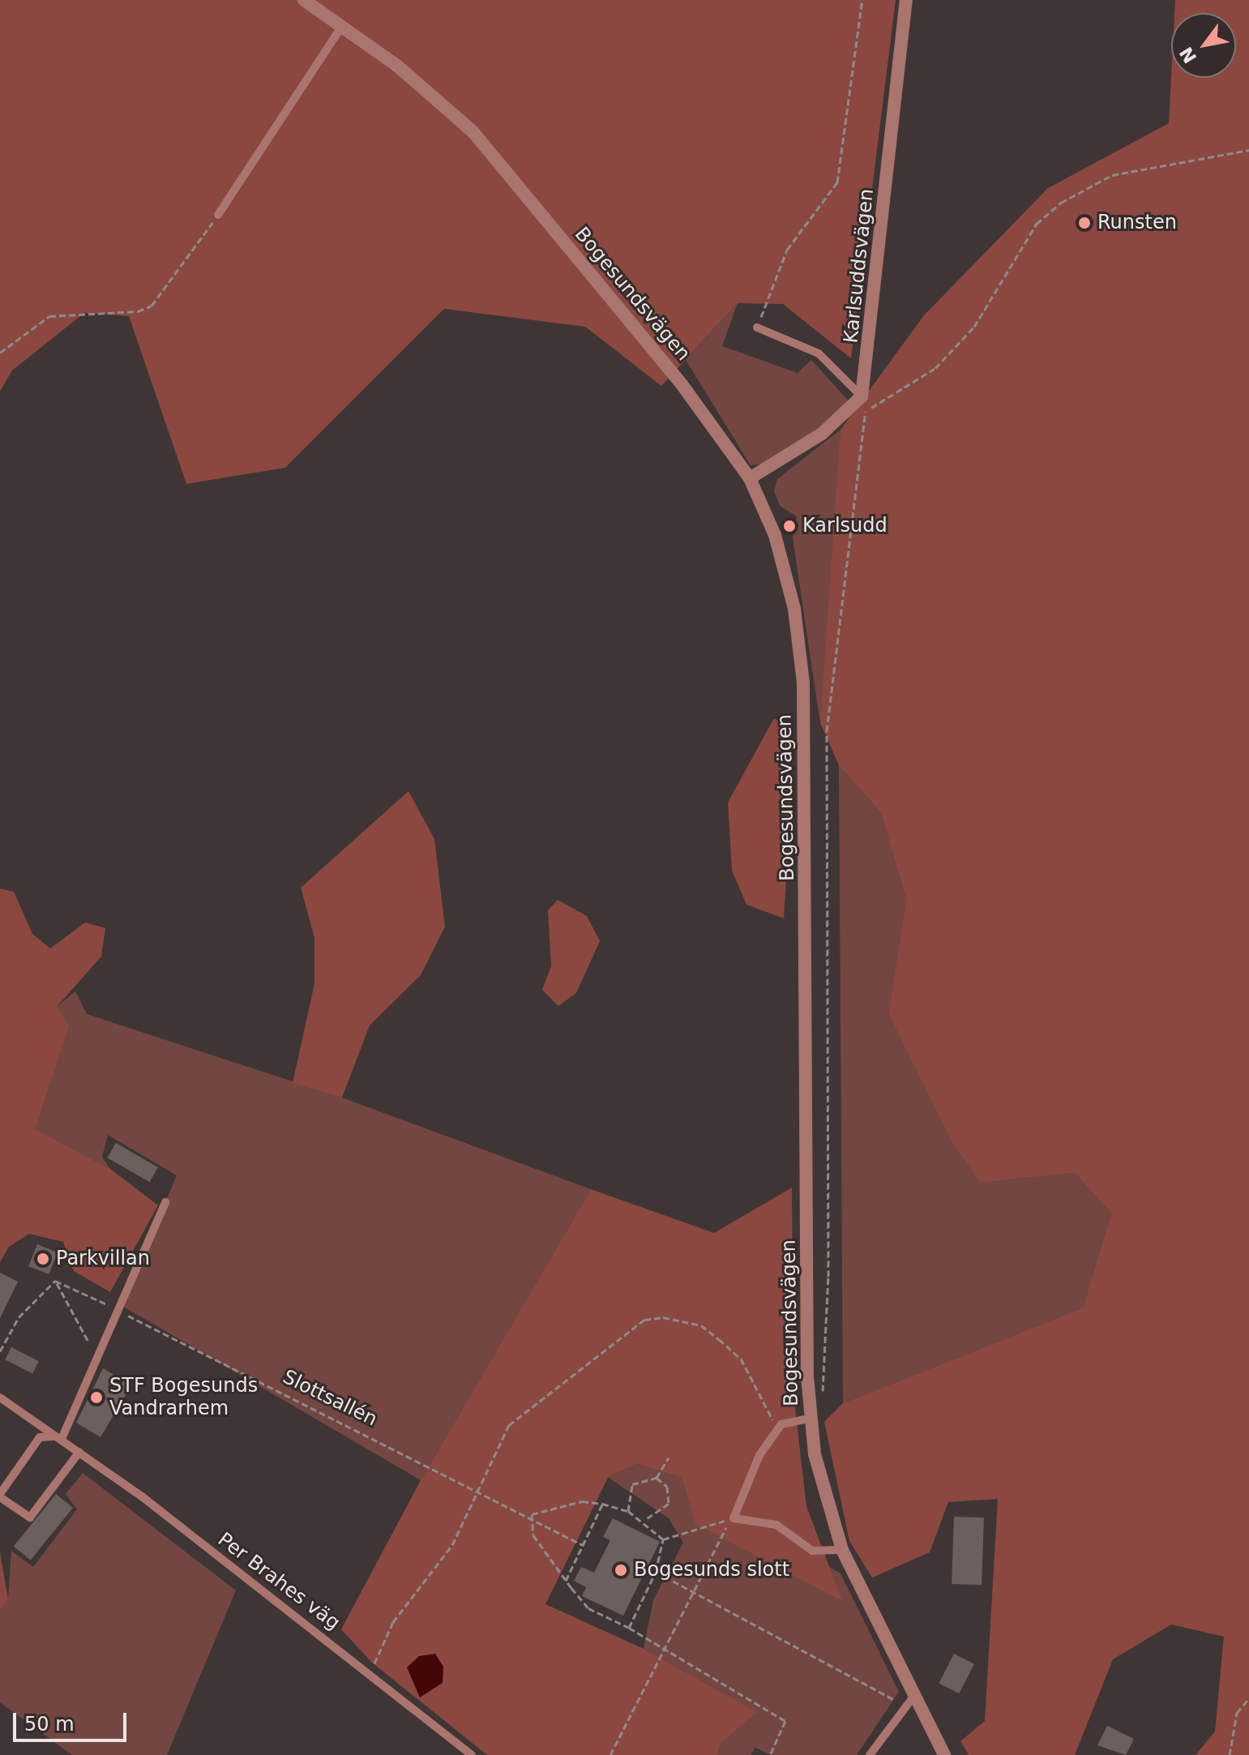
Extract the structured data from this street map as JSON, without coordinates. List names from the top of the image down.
{
  "streets": {
    "street": ["Karlsuddsvägen", "Bogesundsvägen"],
    "lane": ["Per Brahes väg"],
    "path": ["Slottsallén"]
  },
  "places": [
    "Runsten",
    "Karlsudd",
    "Parkvillan",
    "STF Bogesunds Vandrarhem",
    "Bogesunds slott"
  ],
  "scale_bar": "50 m",
  "north": "bottom left"
}
